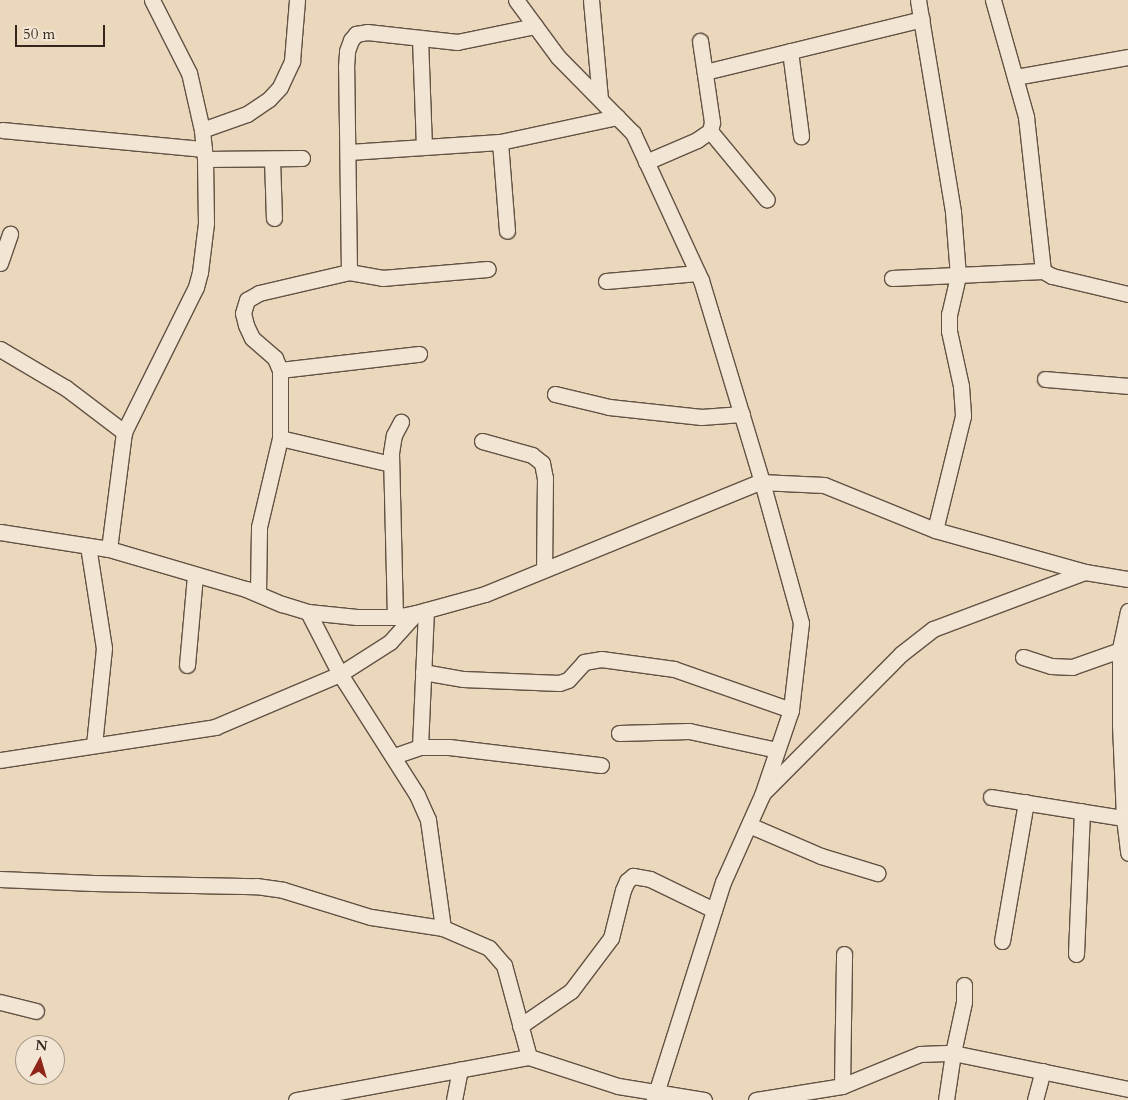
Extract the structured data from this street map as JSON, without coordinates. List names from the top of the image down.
{
  "scale_bar": "50 m",
  "north": "top"
}
